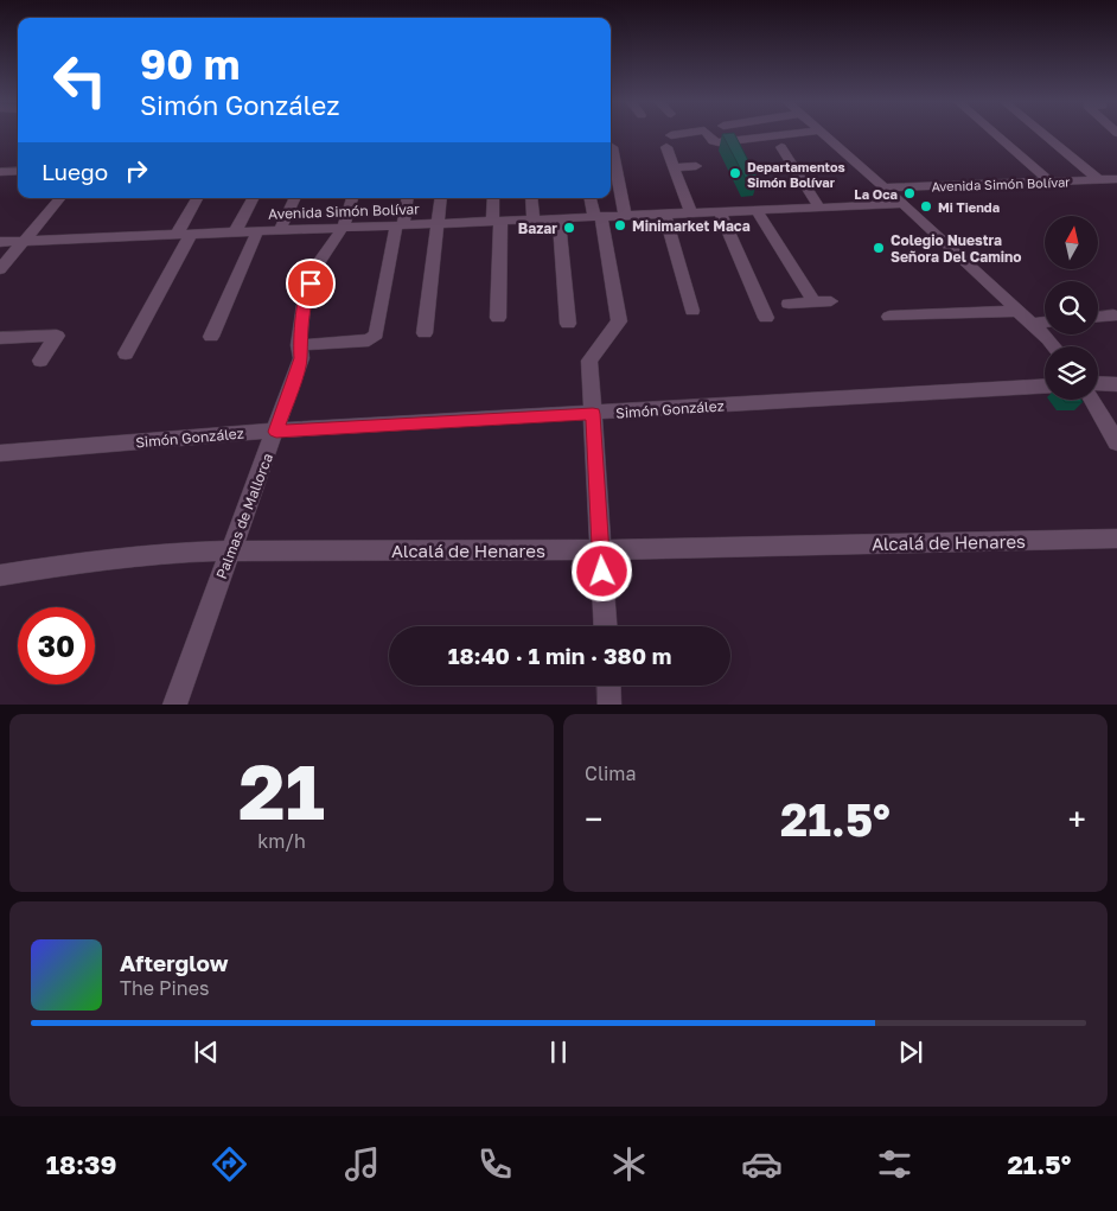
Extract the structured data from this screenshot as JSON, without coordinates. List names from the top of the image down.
{
  "streets": {
    "street": [
      "Avenida Simón Bolívar",
      "Simón González",
      "Palmas de Mallorca",
      "Alcalá de Henares"
    ]
  },
  "crossings": [
    ["Avenida Simón Bolívar", "Palmas de Mallorca"],
    ["Simón González", "Palmas de Mallorca"],
    ["Palmas de Mallorca", "Alcalá de Henares"]
  ],
  "places": [
    "Departamentos Simón Bolívar",
    "La Oca",
    "Mi Tienda",
    "Minimarket Maca",
    "Bazar",
    "Colegio Nuestra Señora Del Camino"
  ],
  "north": "top",
  "page": {
    "turn": ["90 m", "Simón González"],
    "then": "Luego",
    "limit": "30",
    "trip": "18:40 · 1 min · 380 m",
    "tile": [
      ["21", "km/h"],
      "Clima"
    ],
    "heat": ["−", "21.5°", "+"],
    "song": ["Afterglow", "The Pines"],
    "tabs": ["18:39", "21.5°"]
  }
}
